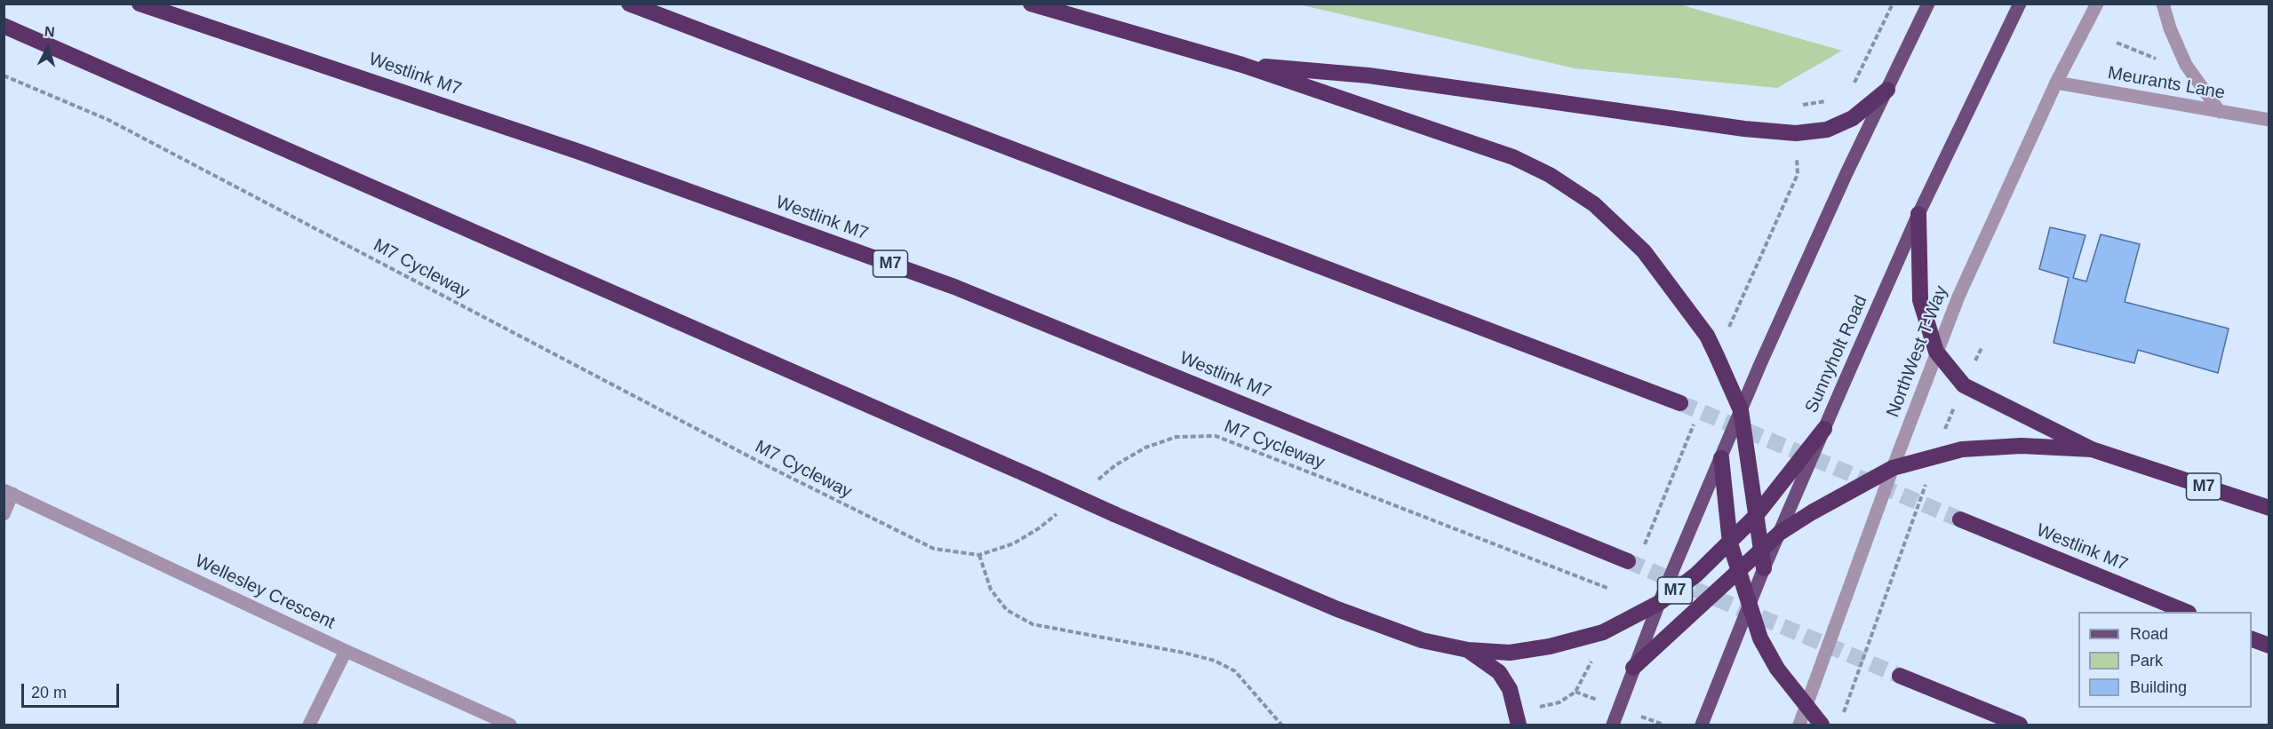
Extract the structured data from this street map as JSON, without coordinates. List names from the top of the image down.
{
  "streets": {
    "highway": ["Westlink M7", "M7"],
    "main road": ["Sunnyholt Road"],
    "street": ["Meurants Lane", "NorthWest T-Way", "Wellesley Crescent"],
    "path": ["M7 Cycleway"]
  },
  "crossings": [
    ["Meurants Lane", "NorthWest T-Way"],
    ["M7", "NorthWest T-Way"],
    ["M7", "Sunnyholt Road"]
  ],
  "legend": ["Road", "Park", "Building"],
  "scale_bar": "20 m",
  "north": "top"
}
